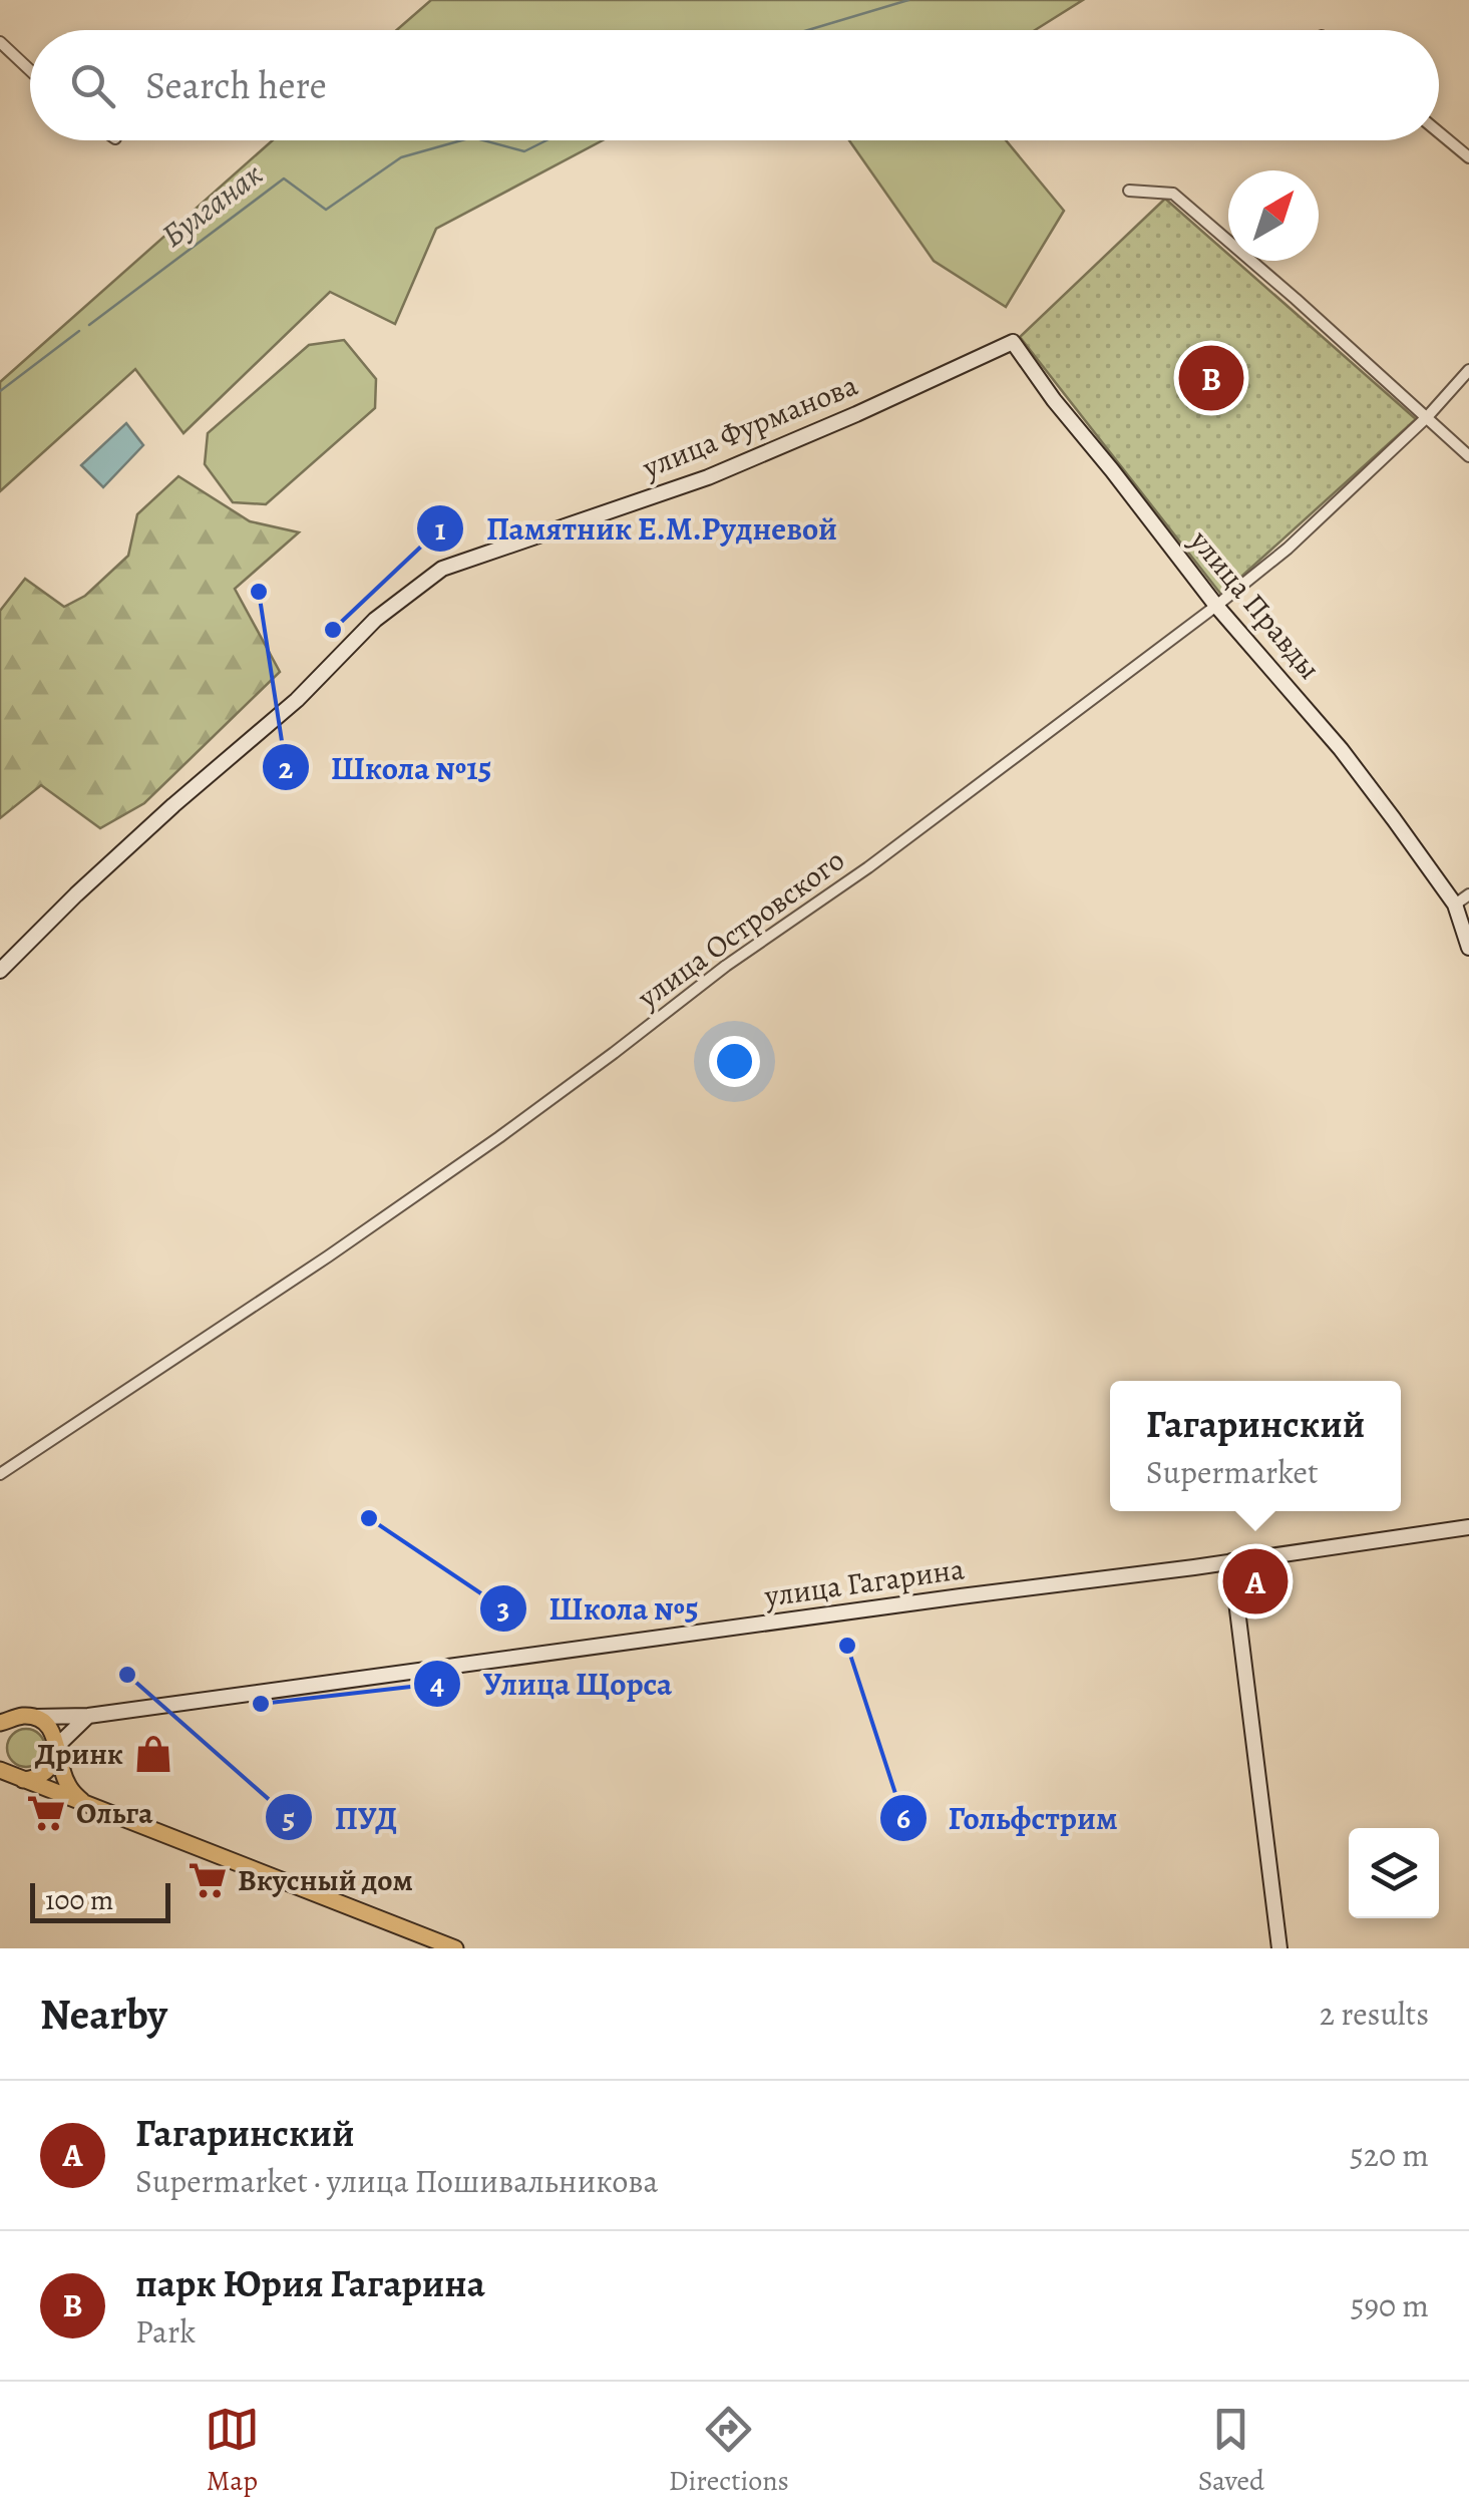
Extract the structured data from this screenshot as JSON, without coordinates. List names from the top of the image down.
{
  "streets": {
    "main road": ["улица Фурманова", "улица Правды", "улица Гагарина"],
    "street": ["улица Островского"]
  },
  "crossings": [
    ["улица Фурманова", "улица Правды"],
    ["улица Правды", "улица Островского"]
  ],
  "water": ["Булганак"],
  "places": {
    "other": [
      "Школа №15",
      "Памятник Е.М.Рудневой",
      "Школа №5",
      "Гольфстрим",
      "ПУД",
      "Улица Щорса"
    ],
    "shop": ["Дринк"],
    "supermarket": ["Ольга", "Вкусный дом"]
  },
  "scale_bar": "100 m",
  "north": "top right",
  "page": {
    "search": "Search here",
    "pins": ["B", "A"],
    "popup": ["Гагаринский", "Supermarket"],
    "scale": "100 m",
    "heading": ["Nearby", "2 results"],
    "list": [
      {
        "mark": "A",
        "name": "Гагаринский",
        "note": "Supermarket · улица Пошивальникова",
        "value": "520 m"
      },
      {
        "mark": "B",
        "name": "парк Юрия Гагарина",
        "note": "Park",
        "value": "590 m"
      }
    ],
    "nav": ["Map", "Directions", "Saved"]
  }
}
